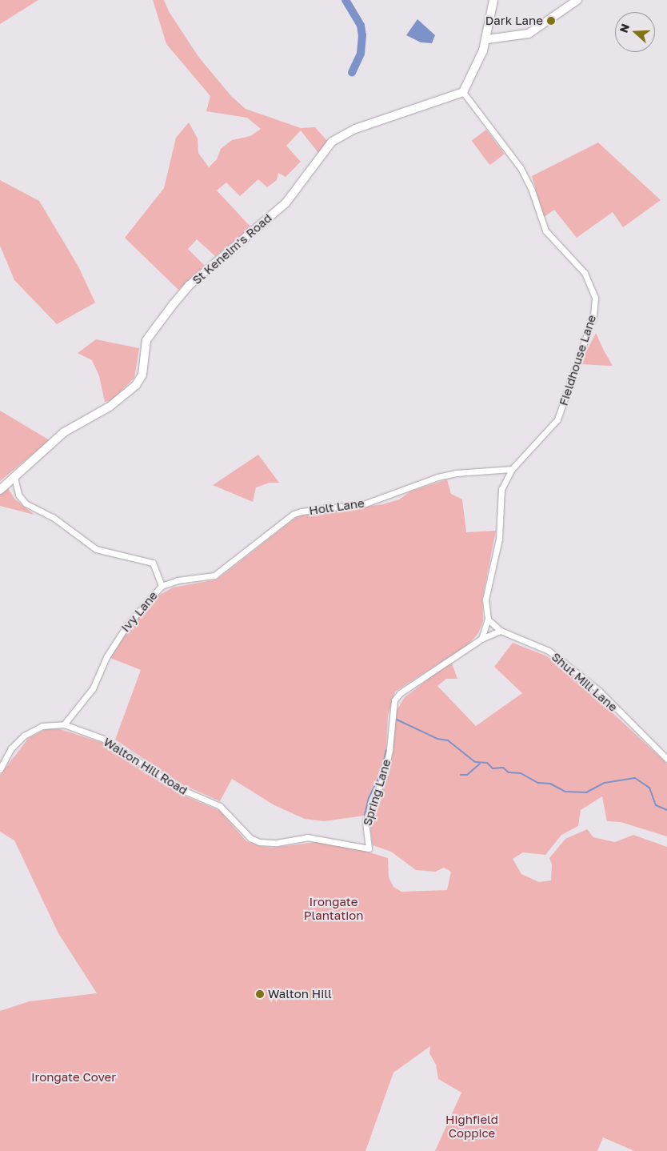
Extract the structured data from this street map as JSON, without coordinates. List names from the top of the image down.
{
  "streets": {
    "street": [
      "St Kenelm's Road",
      "Fieldhouse Lane",
      "Holt Lane",
      "Ivy Lane",
      "Shut Mill Lane",
      "Walton Hill Road",
      "Spring Lane"
    ]
  },
  "crossings": [
    ["St Kenelm's Road", "Fieldhouse Lane"],
    ["St Kenelm's Road", "Ivy Lane"],
    ["Fieldhouse Lane", "Holt Lane"],
    ["Fieldhouse Lane", "Shut Mill Lane"],
    ["Holt Lane", "Ivy Lane"],
    ["Ivy Lane", "Walton Hill Road"],
    ["Shut Mill Lane", "Spring Lane"],
    ["Walton Hill Road", "Spring Lane"]
  ],
  "parks": ["Irongate Plantation", "Irongate Cover", "Highfield Coppice"],
  "places": ["Dark Lane", "Walton Hill"],
  "north": "left"
}
